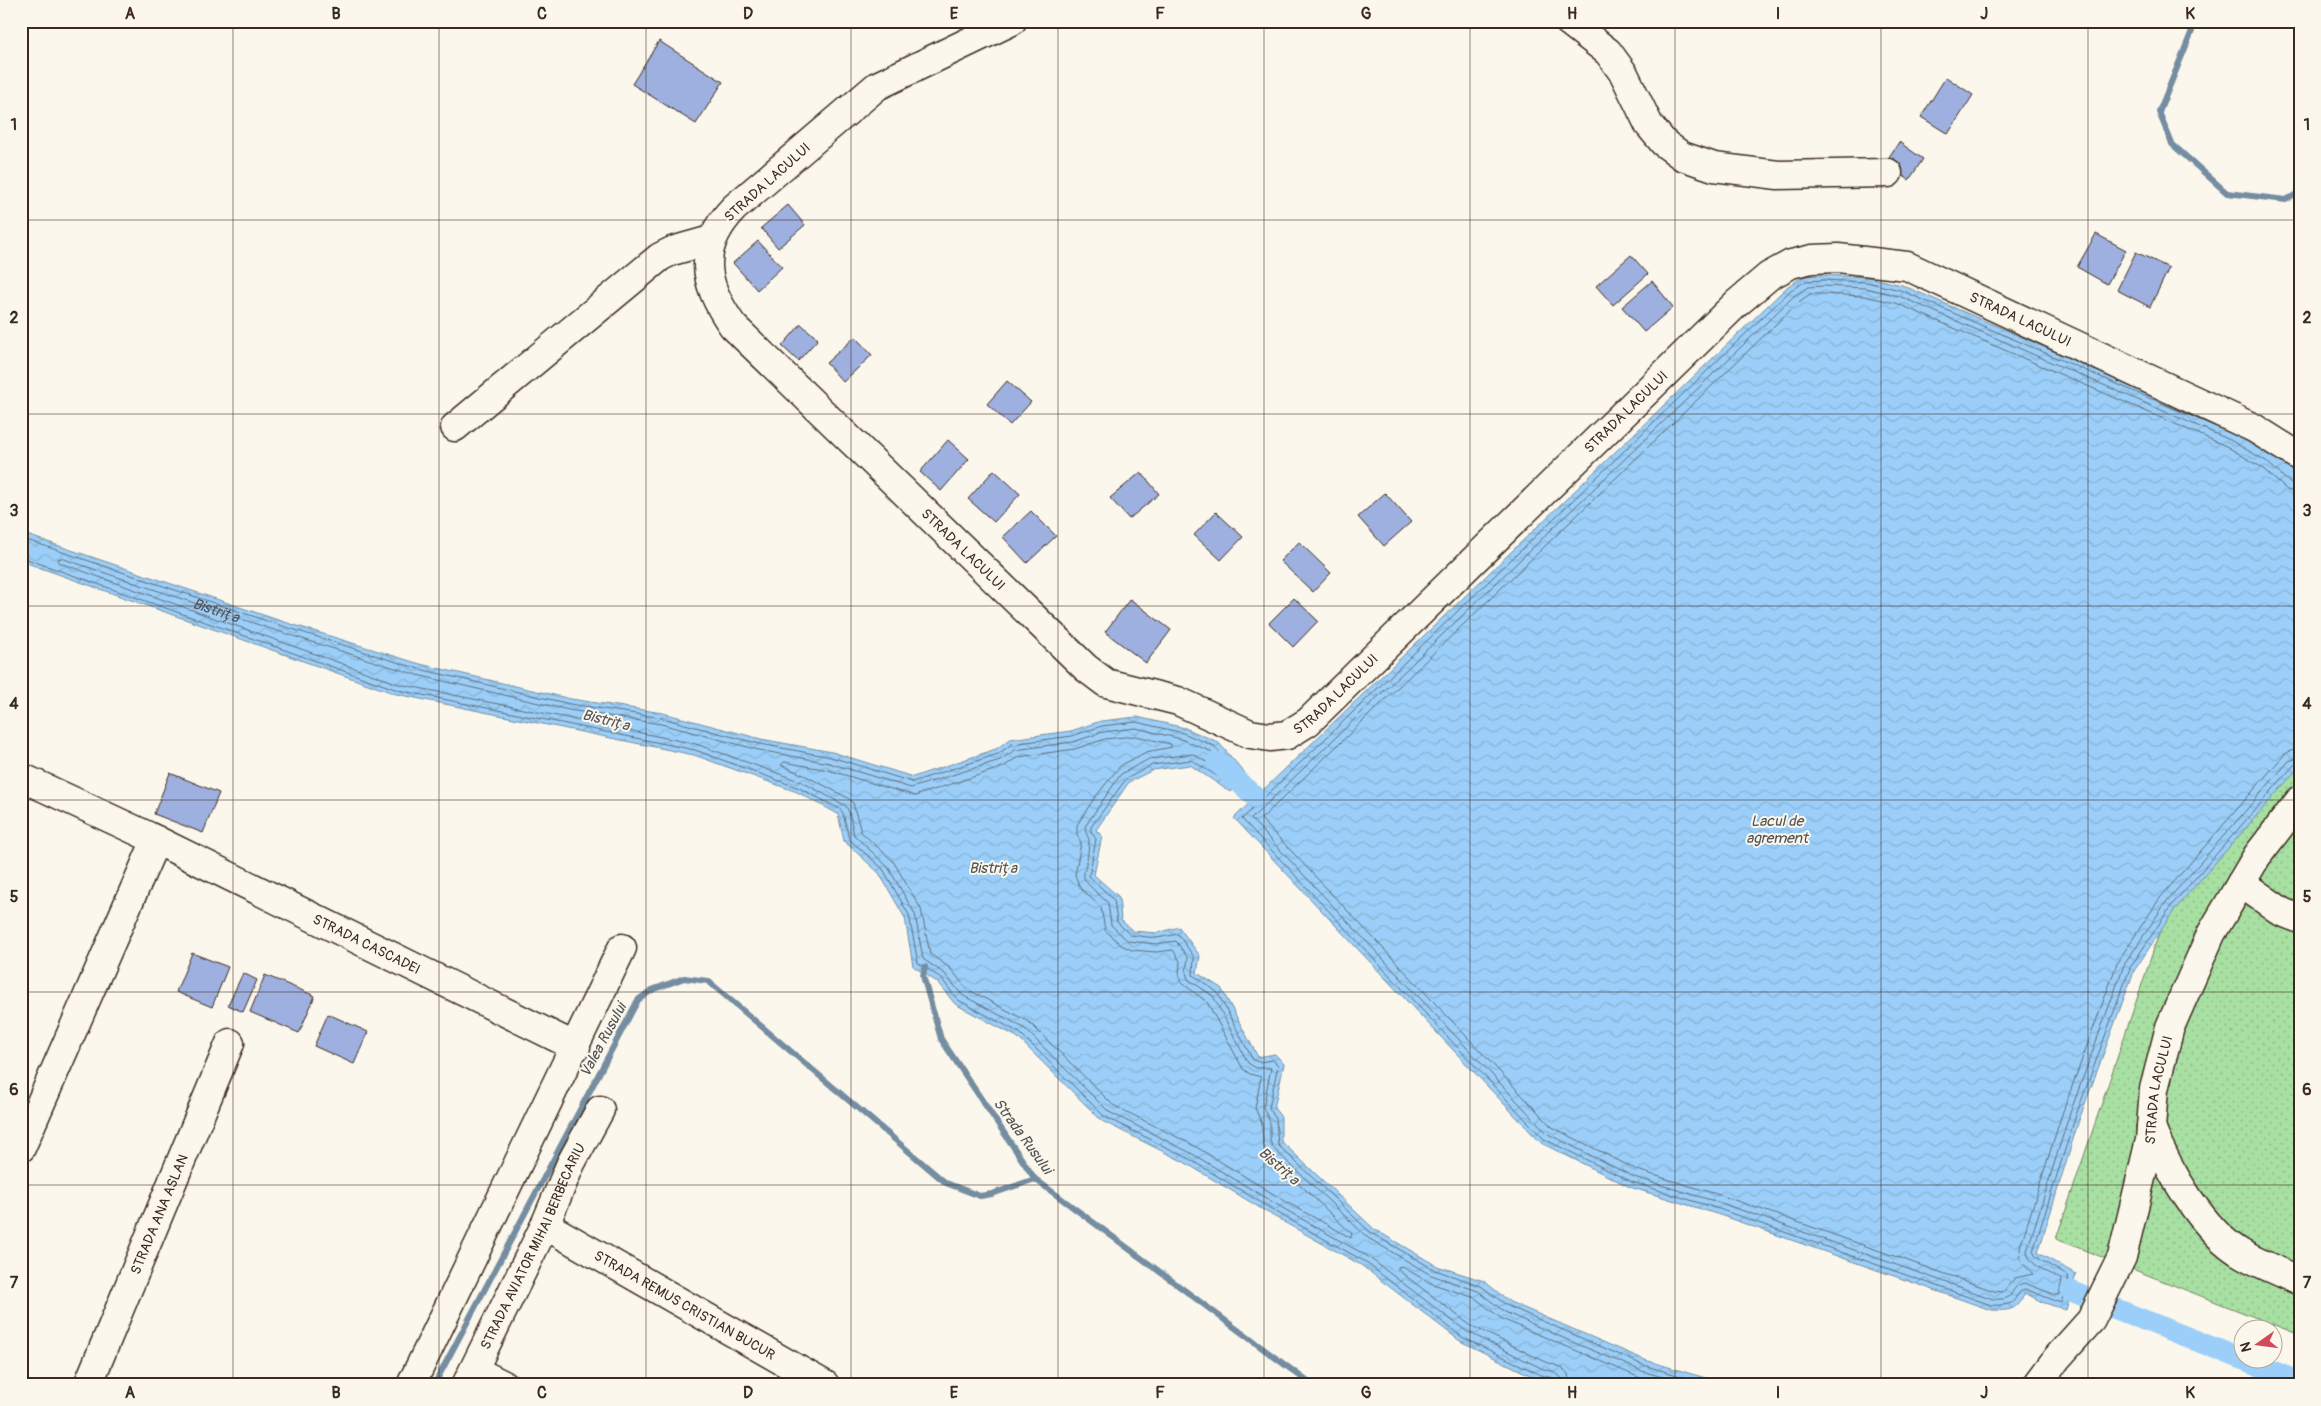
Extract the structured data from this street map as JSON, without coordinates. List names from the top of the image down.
{
  "streets": {
    "street": [
      "STRADA LACULUI",
      "STRADA CASCADEI",
      "STRADA ANA ASLAN",
      "STRADA AVIATOR MIHAI BERBECARIU",
      "STRADA REMUS CRISTIAN BUCUR"
    ]
  },
  "crossings": [
    ["STRADA AVIATOR MIHAI BERBECARIU", "STRADA REMUS CRISTIAN BUCUR"]
  ],
  "water": [
    "Bistrița",
    "Lacul de agrement",
    "Valea Rusului",
    "Strada Rusului"
  ],
  "north": "left",
  "grid": {
    "columns": [
      "A",
      "B",
      "C",
      "D",
      "E",
      "F",
      "G",
      "H",
      "I",
      "J",
      "K"
    ],
    "rows": [
      "1",
      "2",
      "3",
      "4",
      "5",
      "6",
      "7"
    ]
  }
}
